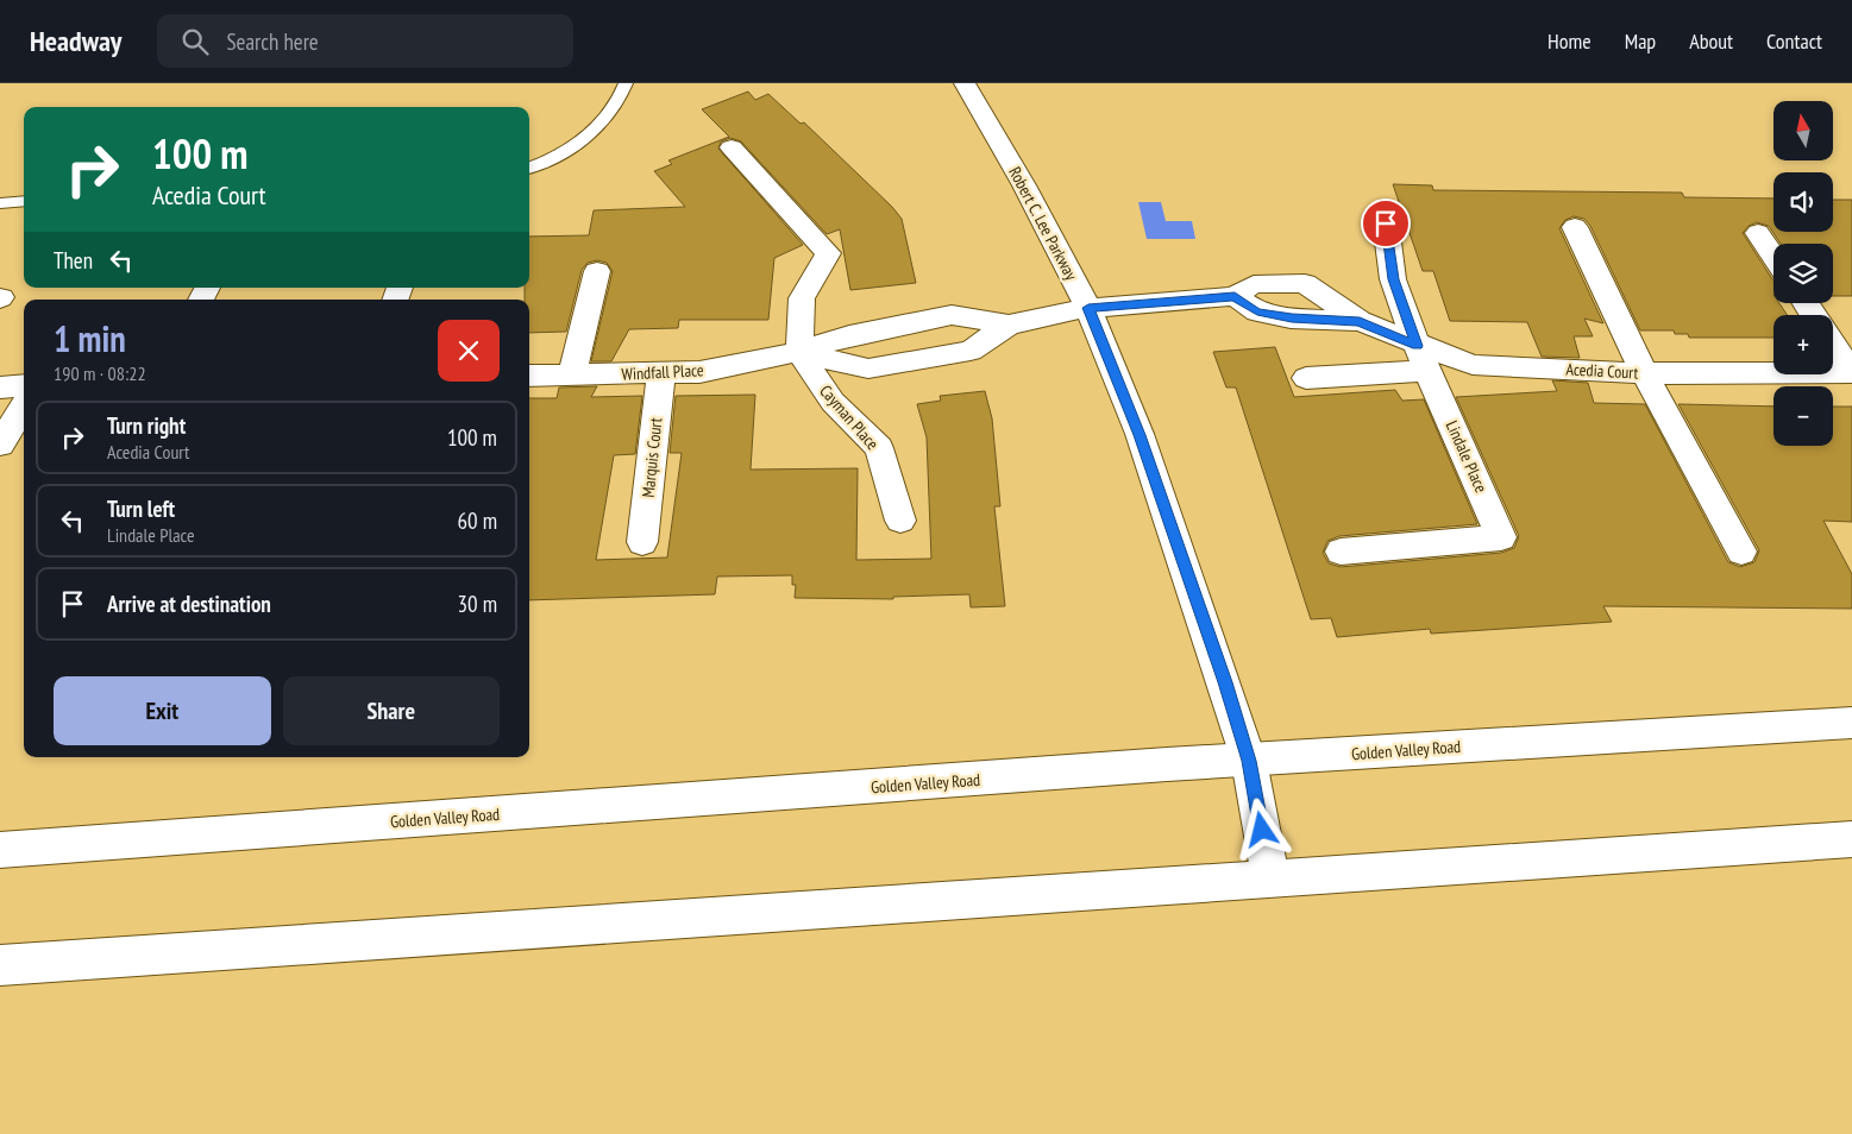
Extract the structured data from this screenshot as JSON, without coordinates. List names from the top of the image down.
{
  "streets": {
    "street": [
      "Robert C. Lee Parkway",
      "Acedia Court",
      "Windfall Place",
      "Cayman Place",
      "Lindale Place",
      "Marquis Court",
      "Golden Valley Road"
    ]
  },
  "crossings": [
    ["Robert C. Lee Parkway", "Acedia Court"],
    ["Robert C. Lee Parkway", "Golden Valley Road"],
    ["Acedia Court", "Windfall Place"],
    ["Acedia Court", "Lindale Place"],
    ["Windfall Place", "Cayman Place"],
    ["Windfall Place", "Marquis Court"]
  ],
  "north": "top",
  "page": {
    "header": "Headway",
    "search": "Search here",
    "nav": [
      "Home",
      "Map",
      "About",
      "Contact"
    ],
    "map_buttons": ["+", "−"],
    "turn": ["100 m", "Acedia Court"],
    "then": "Then",
    "heading": ["1 min", "190 m · 08:22"],
    "list": [
      {
        "name": "Turn right",
        "note": "Acedia Court",
        "value": "100 m"
      },
      {
        "name": "Turn left",
        "note": "Lindale Place",
        "value": "60 m"
      },
      {
        "name": "Arrive at destination",
        "value": "30 m"
      }
    ],
    "buttons": ["Exit", "Share"]
  }
}
